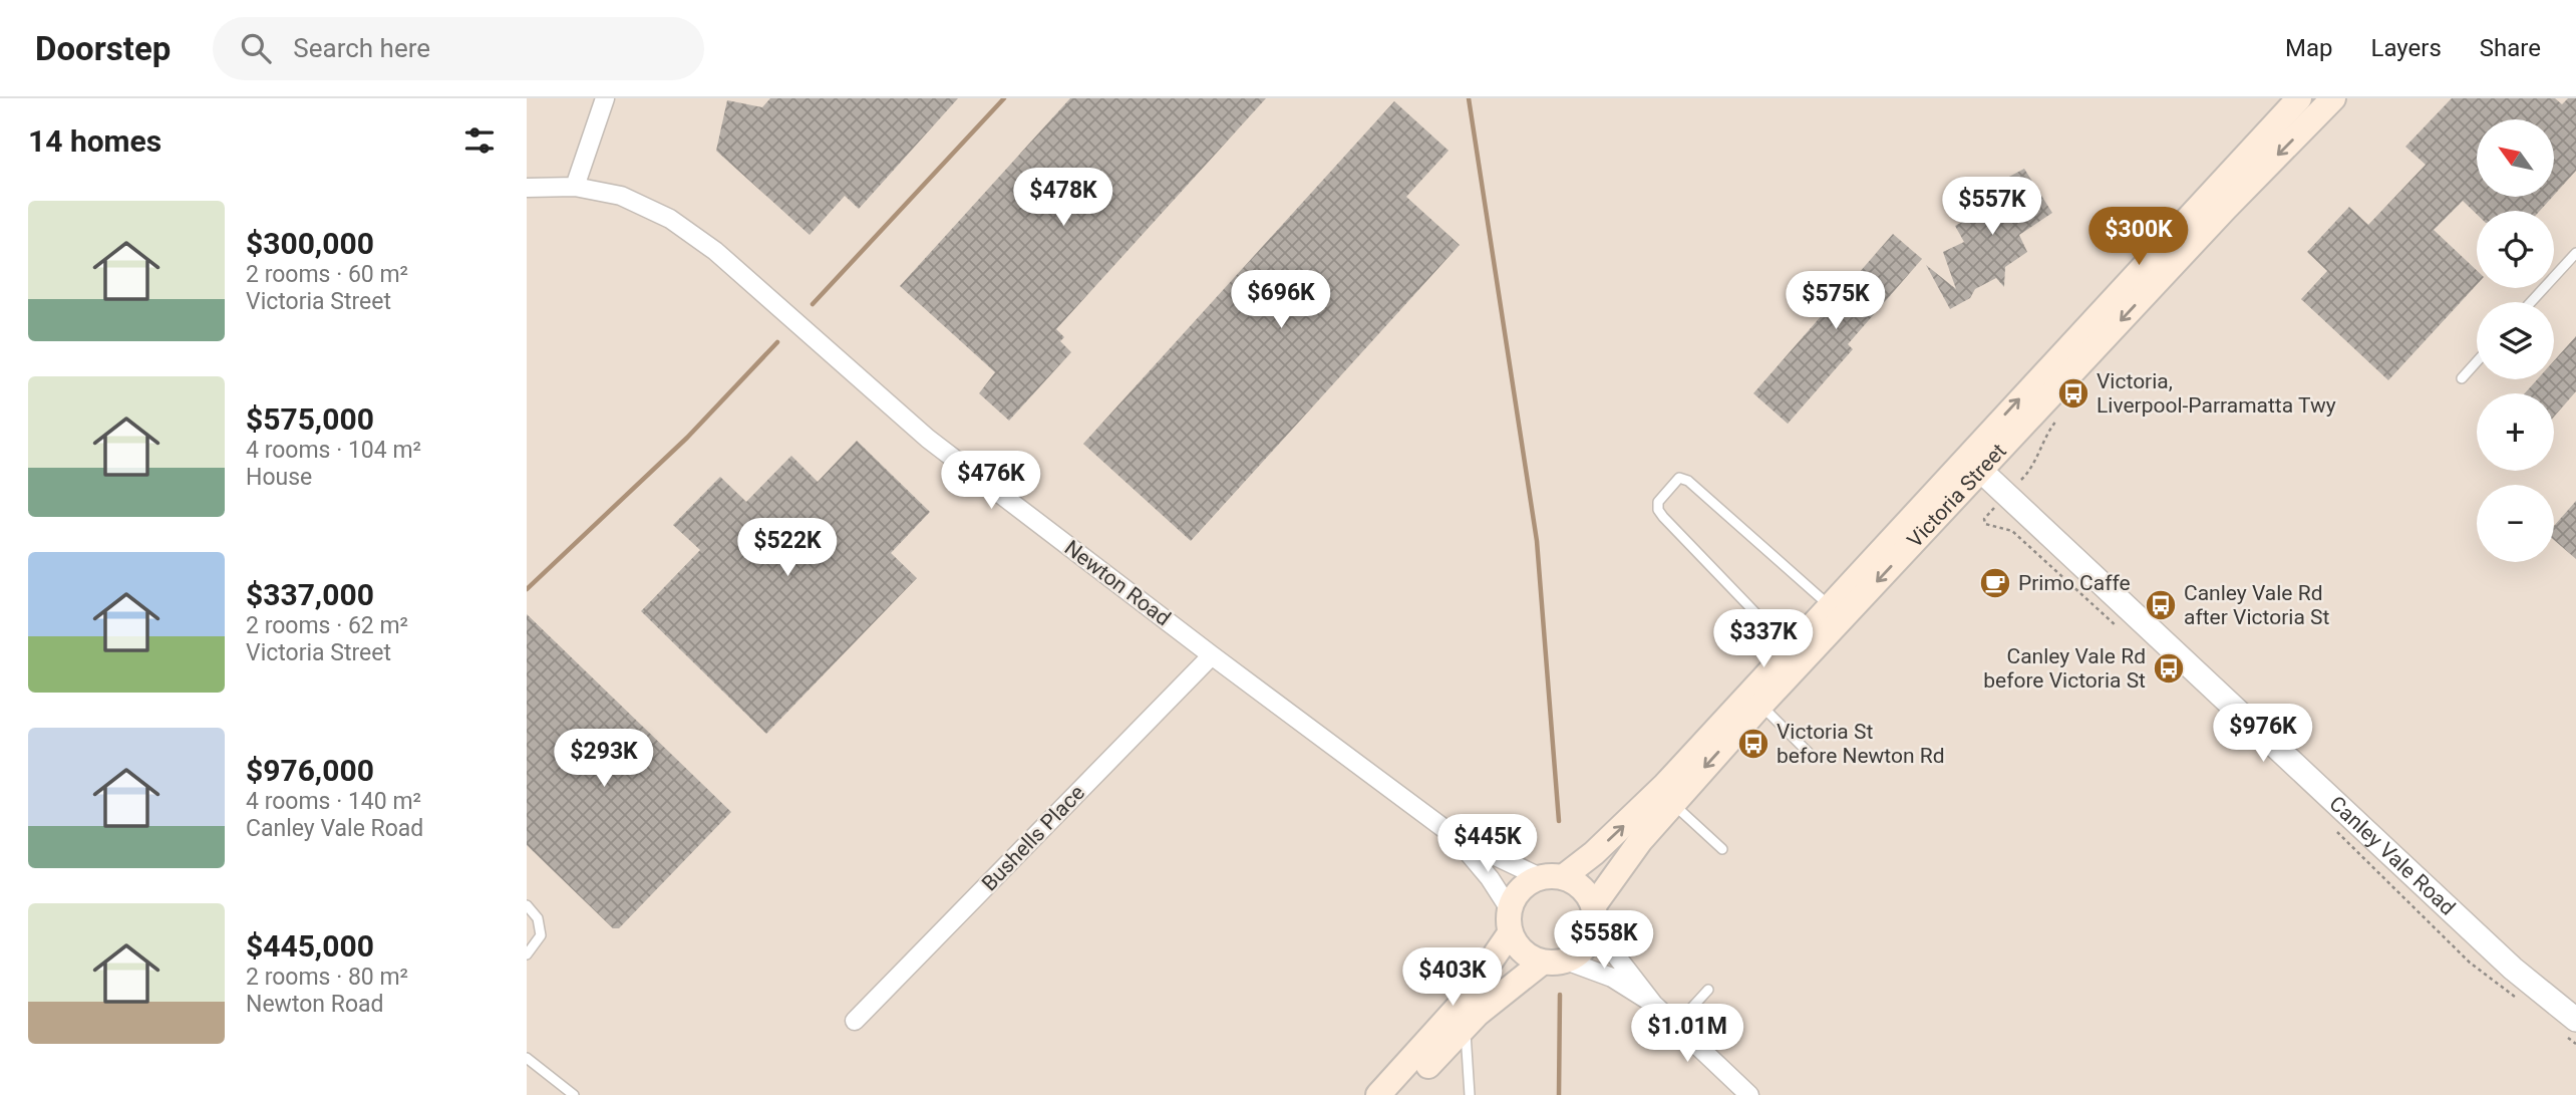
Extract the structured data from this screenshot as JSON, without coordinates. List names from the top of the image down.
{
  "streets": {
    "main road": ["Victoria Street"],
    "street": ["Newton Road", "Bushells Place", "Canley Vale Road"]
  },
  "crossings": [
    ["Victoria Street", "Newton Road"],
    ["Victoria Street", "Canley Vale Road"],
    ["Newton Road", "Bushells Place"]
  ],
  "places": {
    "bus stop": [
      "Victoria, Liverpool-Parramatta Twy",
      "Canley Vale Rd after Victoria St",
      "Canley Vale Rd before Victoria St",
      "Victoria St before Newton Rd"
    ],
    "cafe": ["Primo Caffe"]
  },
  "north": "top left",
  "page": {
    "header": "Doorstep",
    "search": "Search here",
    "nav": ["Map", "Layers", "Share"],
    "heading": "14 homes",
    "map_buttons": ["+", "−"],
    "price": [
      "$478K",
      "$557K",
      "$300K",
      "$696K",
      "$575K",
      "$476K",
      "$522K",
      "$337K",
      "$976K",
      "$293K",
      "$445K",
      "$558K",
      "$403K",
      "$1.01M"
    ],
    "list": [
      {
        "name": "$300,000",
        "note": "2 rooms · 60 m² · Victoria Street"
      },
      {
        "name": "$575,000",
        "note": "4 rooms · 104 m² · House"
      },
      {
        "name": "$337,000",
        "note": "2 rooms · 62 m² · Victoria Street"
      },
      {
        "name": "$976,000",
        "note": "4 rooms · 140 m² · Canley Vale Road"
      },
      {
        "name": "$445,000",
        "note": "2 rooms · 80 m² · Newton Road"
      }
    ]
  }
}
